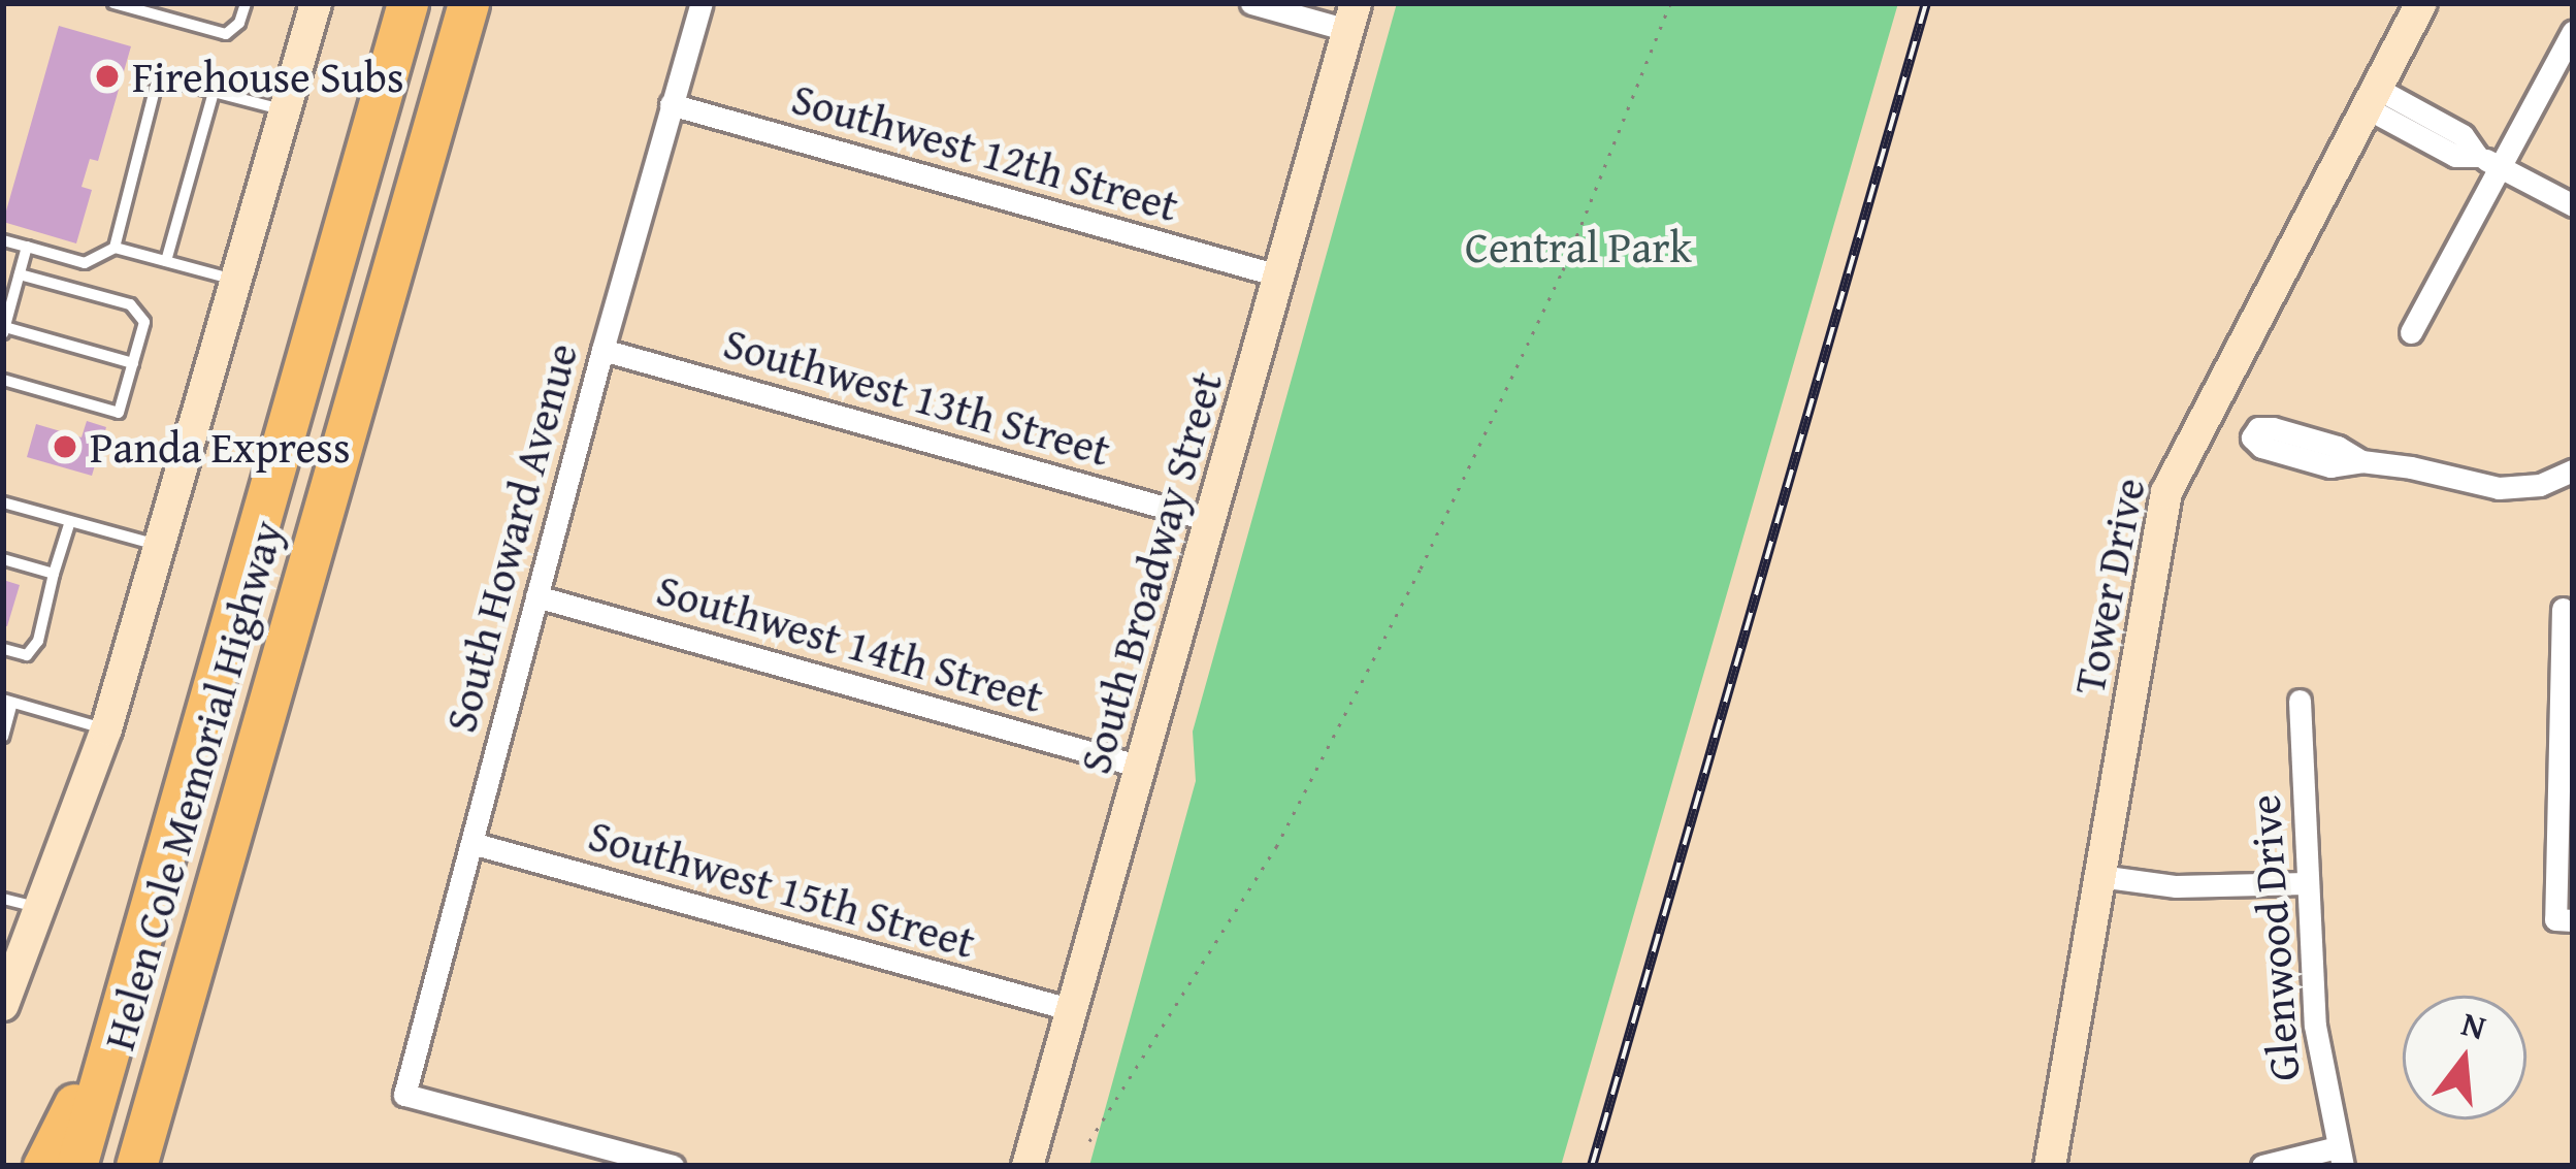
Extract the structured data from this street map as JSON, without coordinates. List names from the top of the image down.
{
  "streets": {
    "highway": ["Helen Cole Memorial Highway"],
    "street": [
      "Southwest 12th Street",
      "Southwest 13th Street",
      "South Howard Avenue",
      "South Broadway Street",
      "Tower Drive",
      "Southwest 14th Street",
      "Southwest 15th Street",
      "Glenwood Drive"
    ]
  },
  "crossings": [
    ["Southwest 12th Street", "South Howard Avenue"],
    ["Southwest 12th Street", "South Broadway Street"],
    ["Southwest 13th Street", "South Howard Avenue"],
    ["Southwest 13th Street", "South Broadway Street"],
    ["South Howard Avenue", "Southwest 14th Street"],
    ["South Howard Avenue", "Southwest 15th Street"],
    ["South Broadway Street", "Southwest 14th Street"],
    ["South Broadway Street", "Southwest 15th Street"]
  ],
  "parks": ["Central Park"],
  "places": ["Firehouse Subs", "Panda Express"],
  "north": "top"
}
